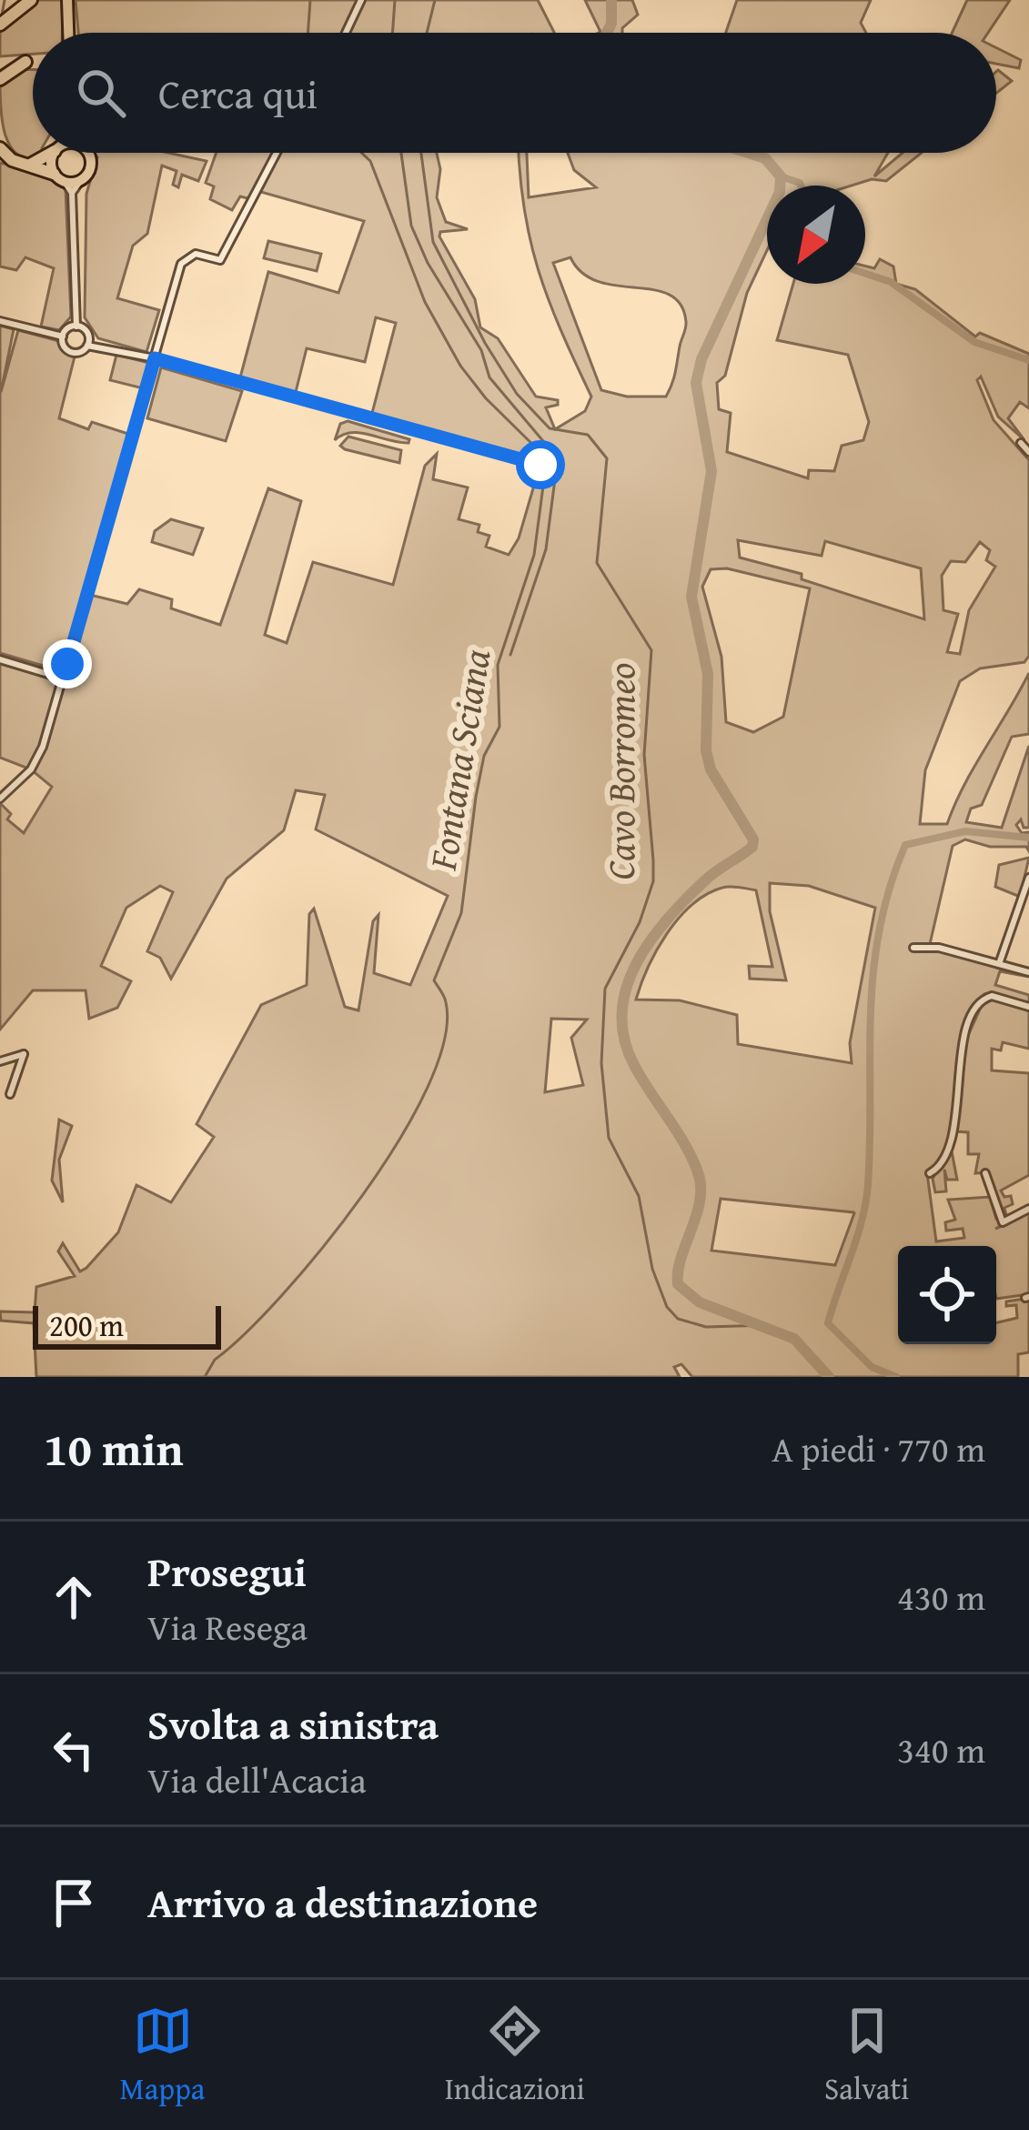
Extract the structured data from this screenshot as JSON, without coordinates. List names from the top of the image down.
{
  "water": ["Fontana Sciana", "Cavo Borromeo"],
  "scale_bar": "200 m",
  "north": "bottom left",
  "page": {
    "search": "Cerca qui",
    "scale": "200 m",
    "heading": ["10 min", "A piedi · 770 m"],
    "list": [
      ["Prosegui", "Via Resega", "430 m"],
      ["Svolta a sinistra", "Via dell'Acacia", "340 m"],
      "Arrivo a destinazione"
    ],
    "nav": ["Mappa", "Indicazioni", "Salvati"]
  }
}
